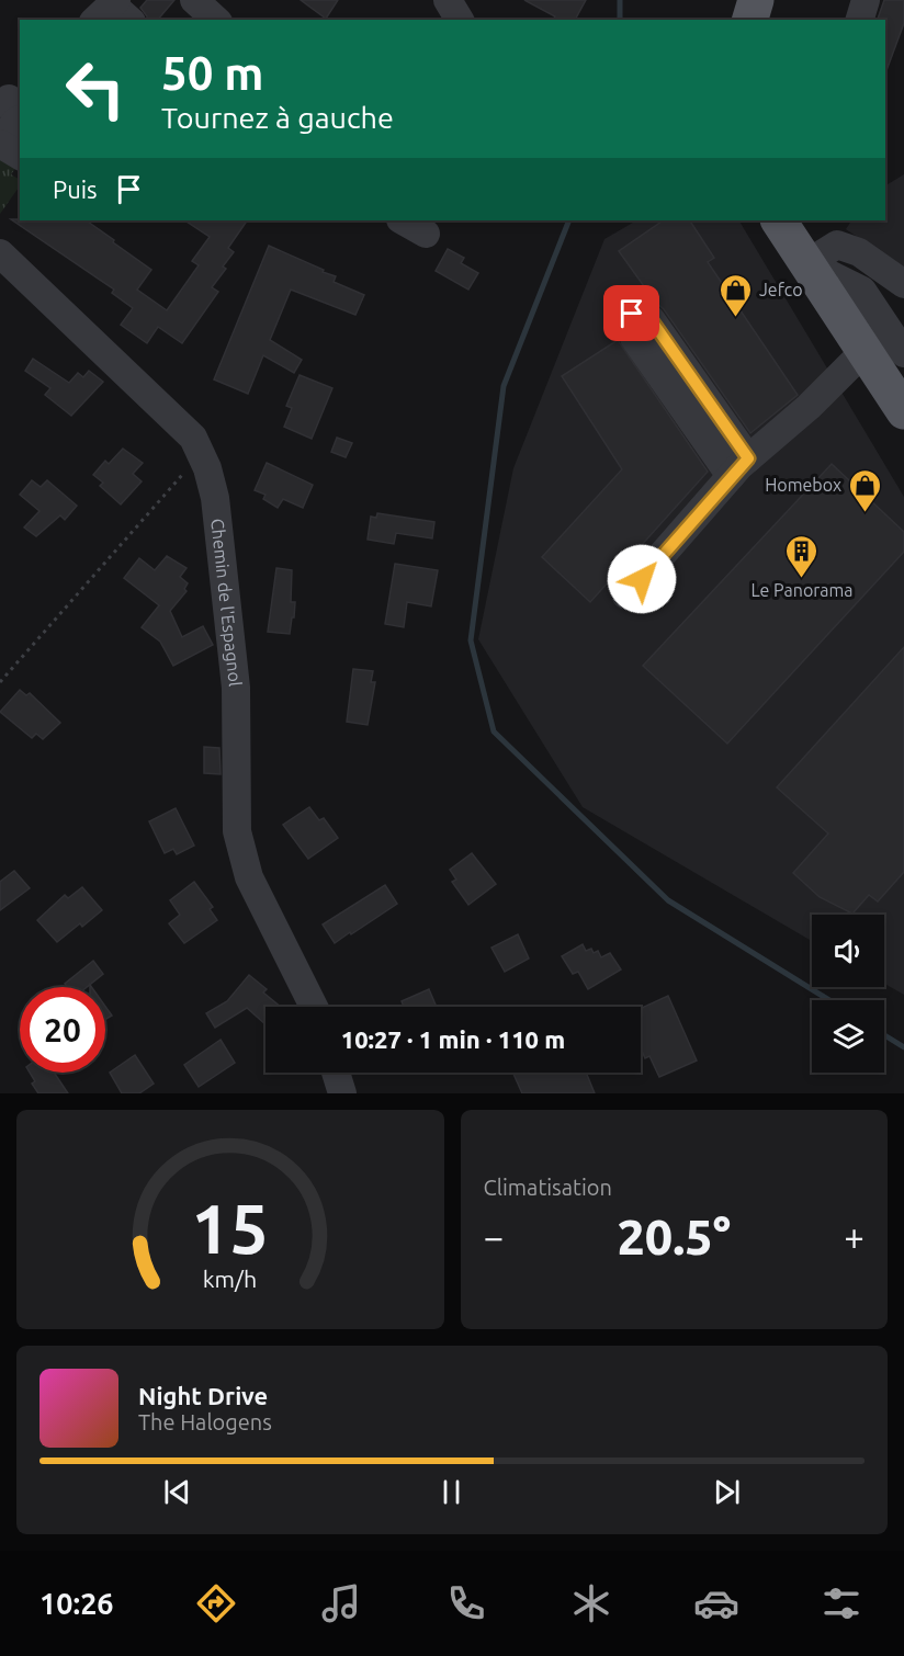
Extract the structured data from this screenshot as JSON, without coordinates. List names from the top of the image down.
{
  "streets": {
    "street": ["Chemin de l'Espagnol"]
  },
  "places": {
    "shop": ["Jefco", "Homebox"],
    "building": ["Le Panorama"]
  },
  "page": {
    "turn": ["50 m", "Tournez à gauche"],
    "then": "Puis",
    "limit": "20",
    "trip": "10:27 · 1 min · 110 m",
    "tile": "Climatisation",
    "heat": ["−", "20.5°", "+"],
    "song": ["Night Drive", "The Halogens"],
    "tabs": "10:26",
    "gauge": ["15", "km/h"]
  }
}
